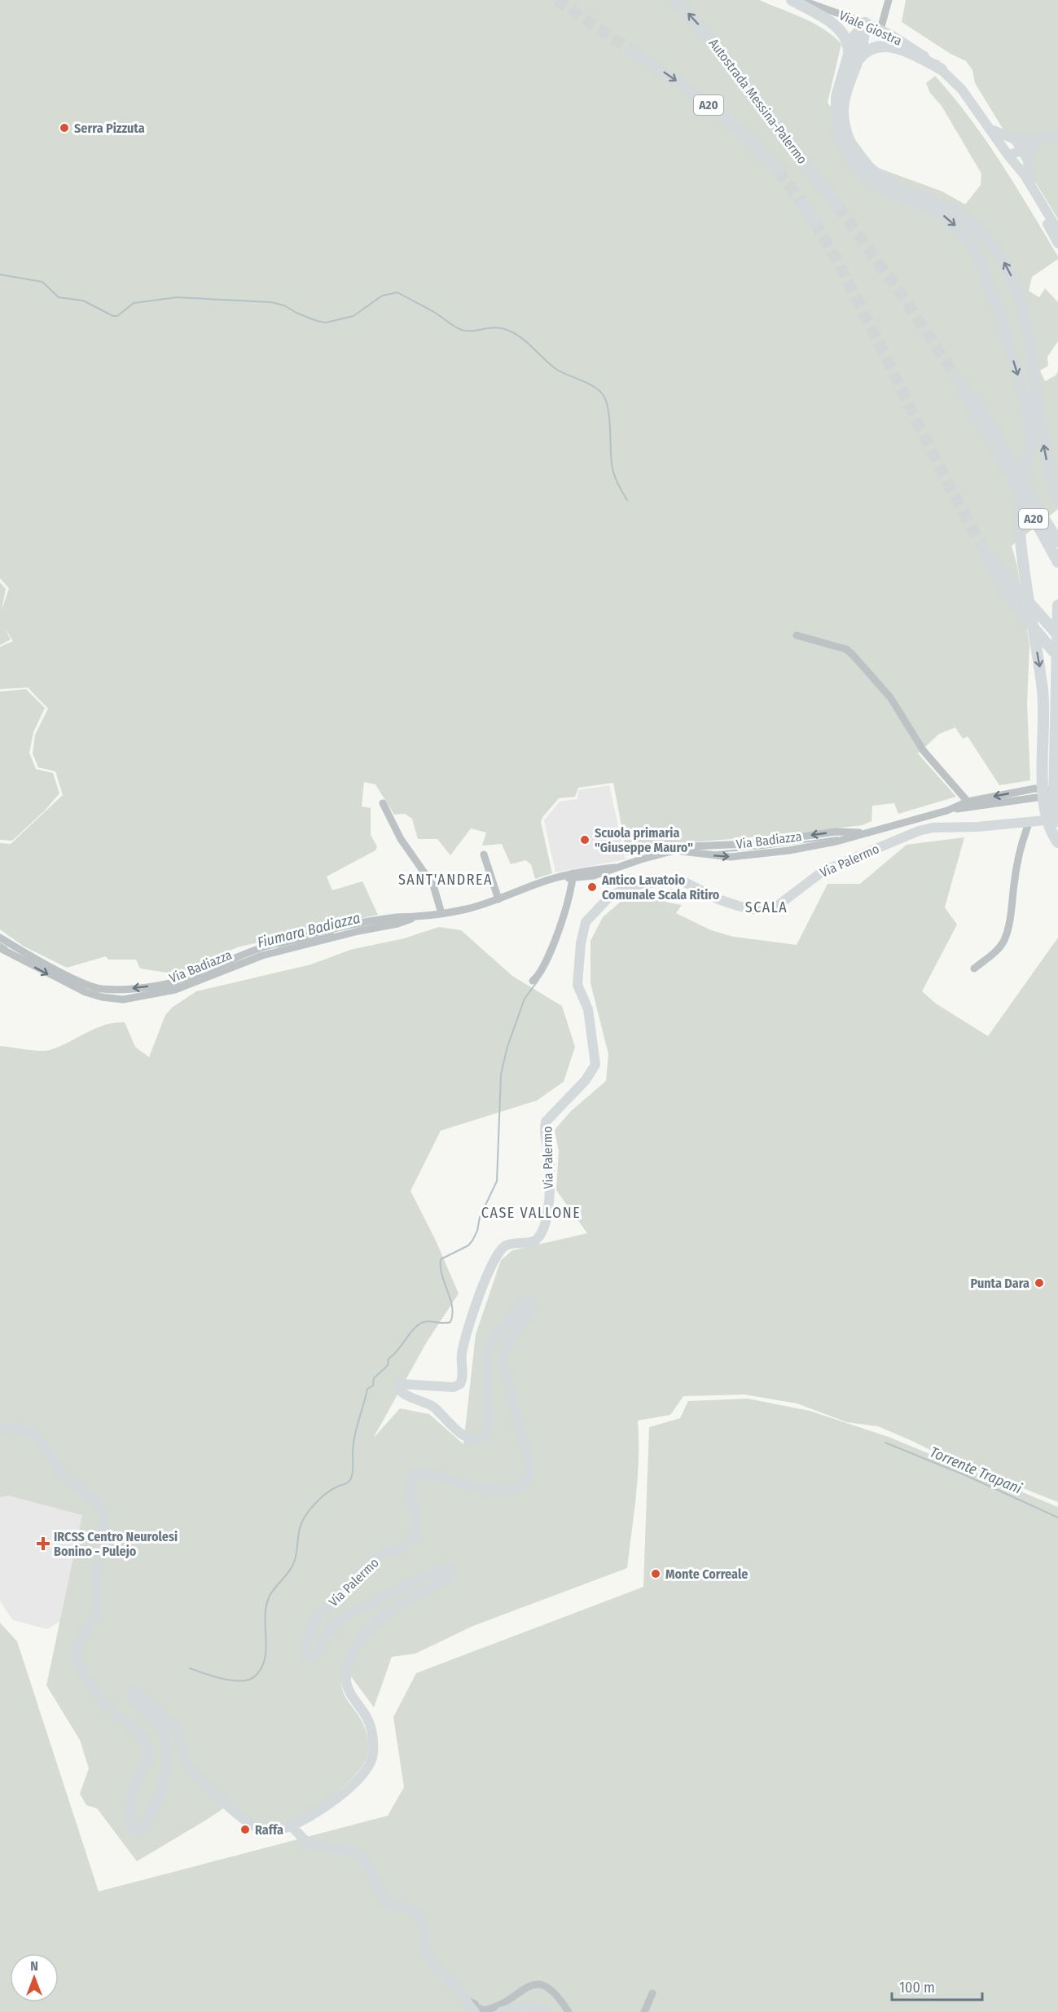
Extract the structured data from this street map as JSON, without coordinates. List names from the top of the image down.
{
  "streets": {
    "highway": ["Autostrada Messina-Palermo", "A20"],
    "main road": ["Viale Giostra", "Via Palermo"],
    "street": ["Via Badiazza"]
  },
  "districts": ["SANT'ANDREA", "SCALA", "CASE VALLONE"],
  "water": ["Fiumara Badiazza", "Torrente Trapani"],
  "places": {
    "other": [
      "Serra Pizzuta",
      "Scuola primaria \"Giuseppe Mauro\"",
      "Antico Lavatoio Comunale Scala Ritiro",
      "Punta Dara",
      "Monte Correale",
      "Raffa"
    ],
    "health": ["IRCSS Centro Neurolesi Bonino - Pulejo"]
  },
  "scale_bar": "100 m",
  "north": "top"
}
